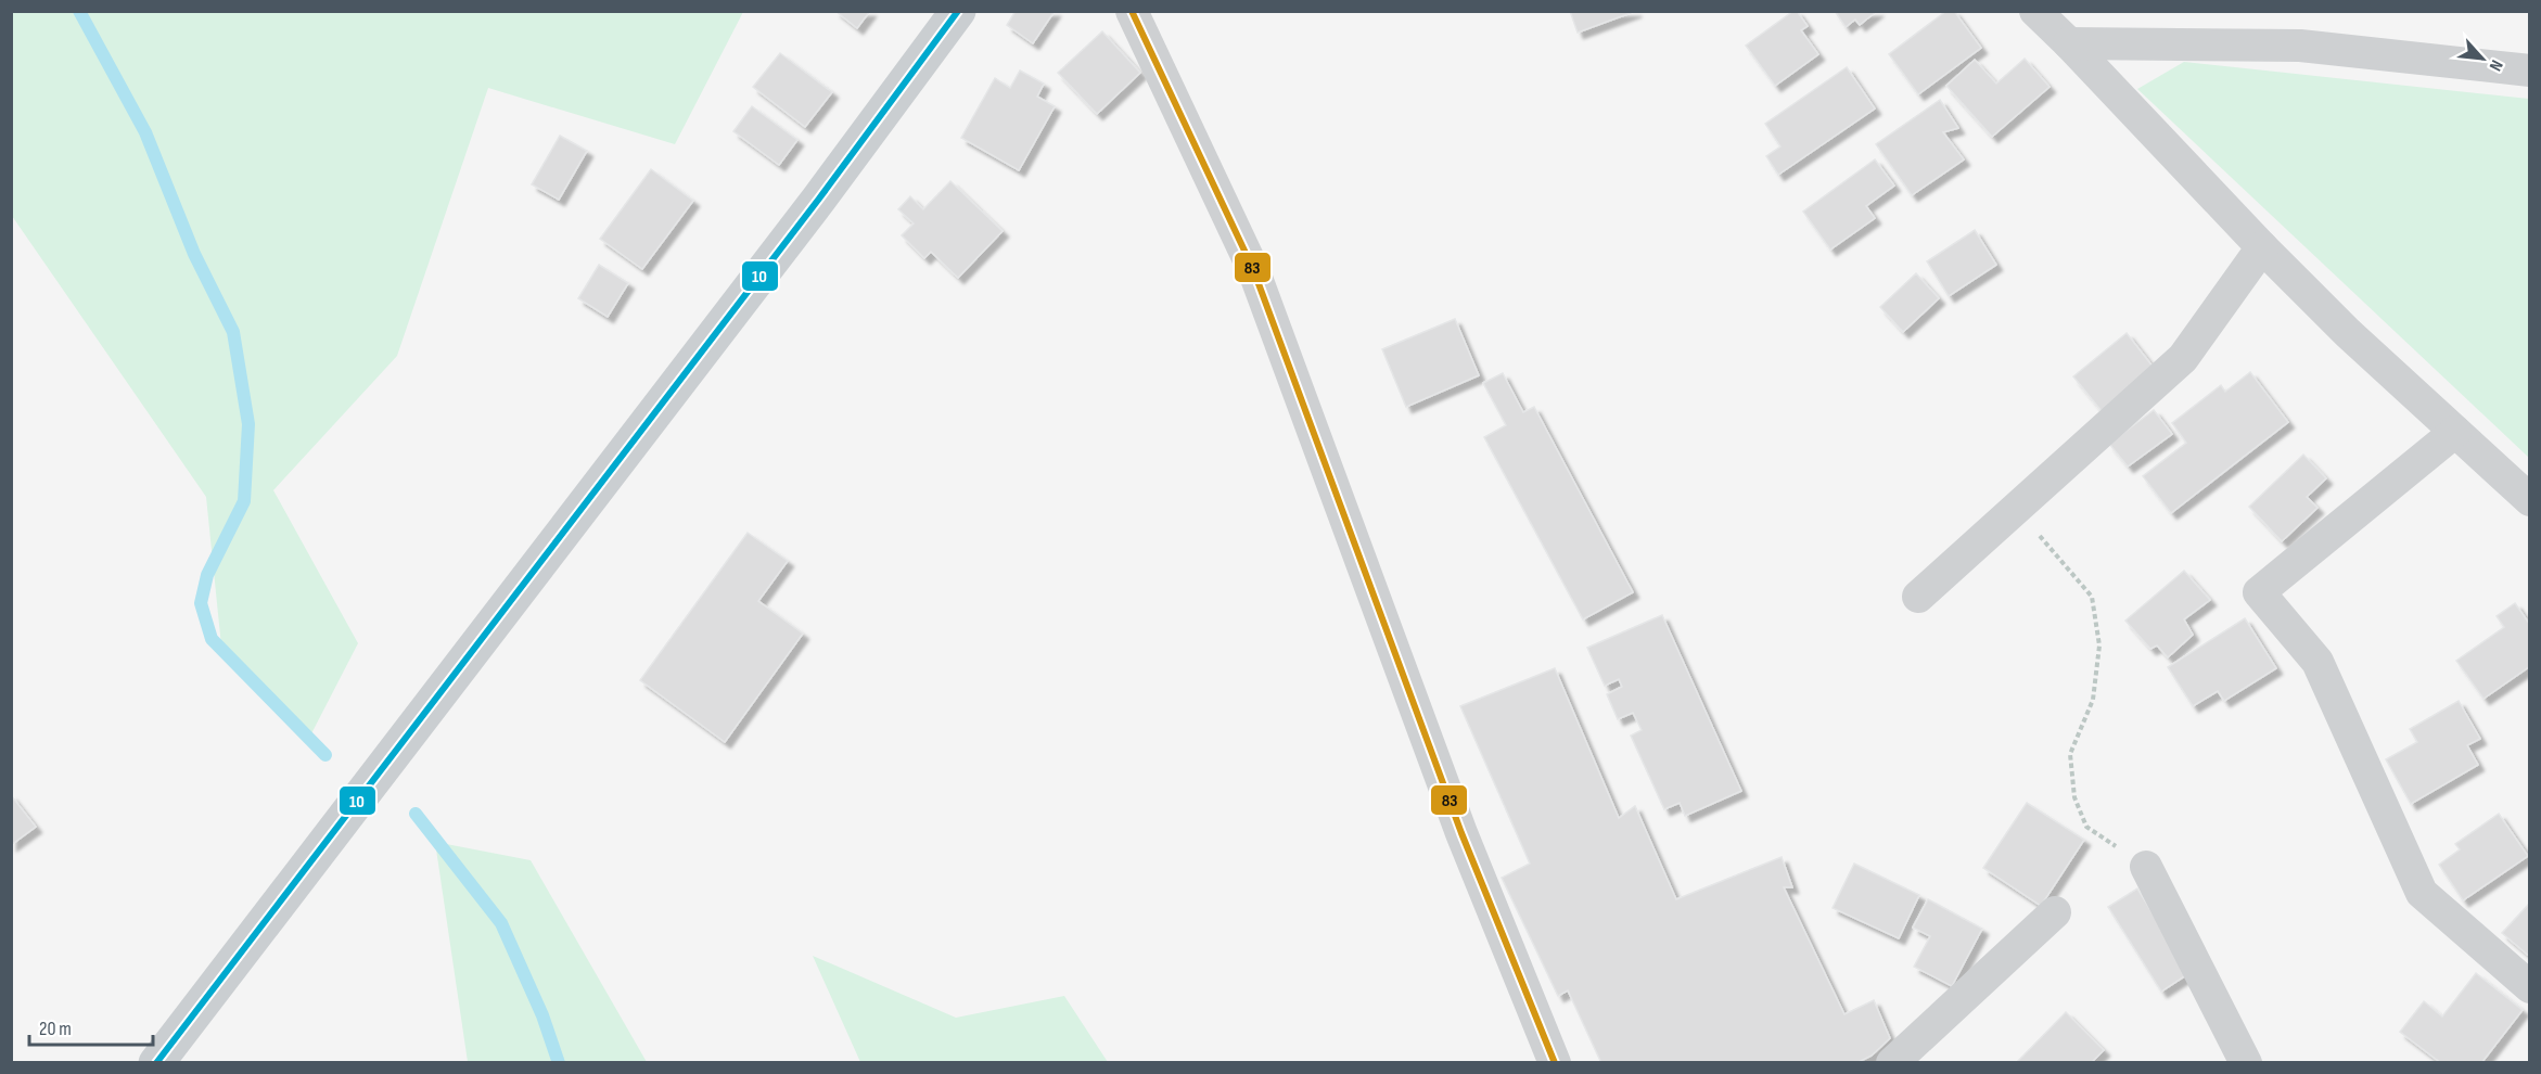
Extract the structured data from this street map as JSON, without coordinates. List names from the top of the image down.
{
  "lines": ["transit line 10", "transit line 83"],
  "scale_bar": "20 m",
  "north": "bottom right"
}
